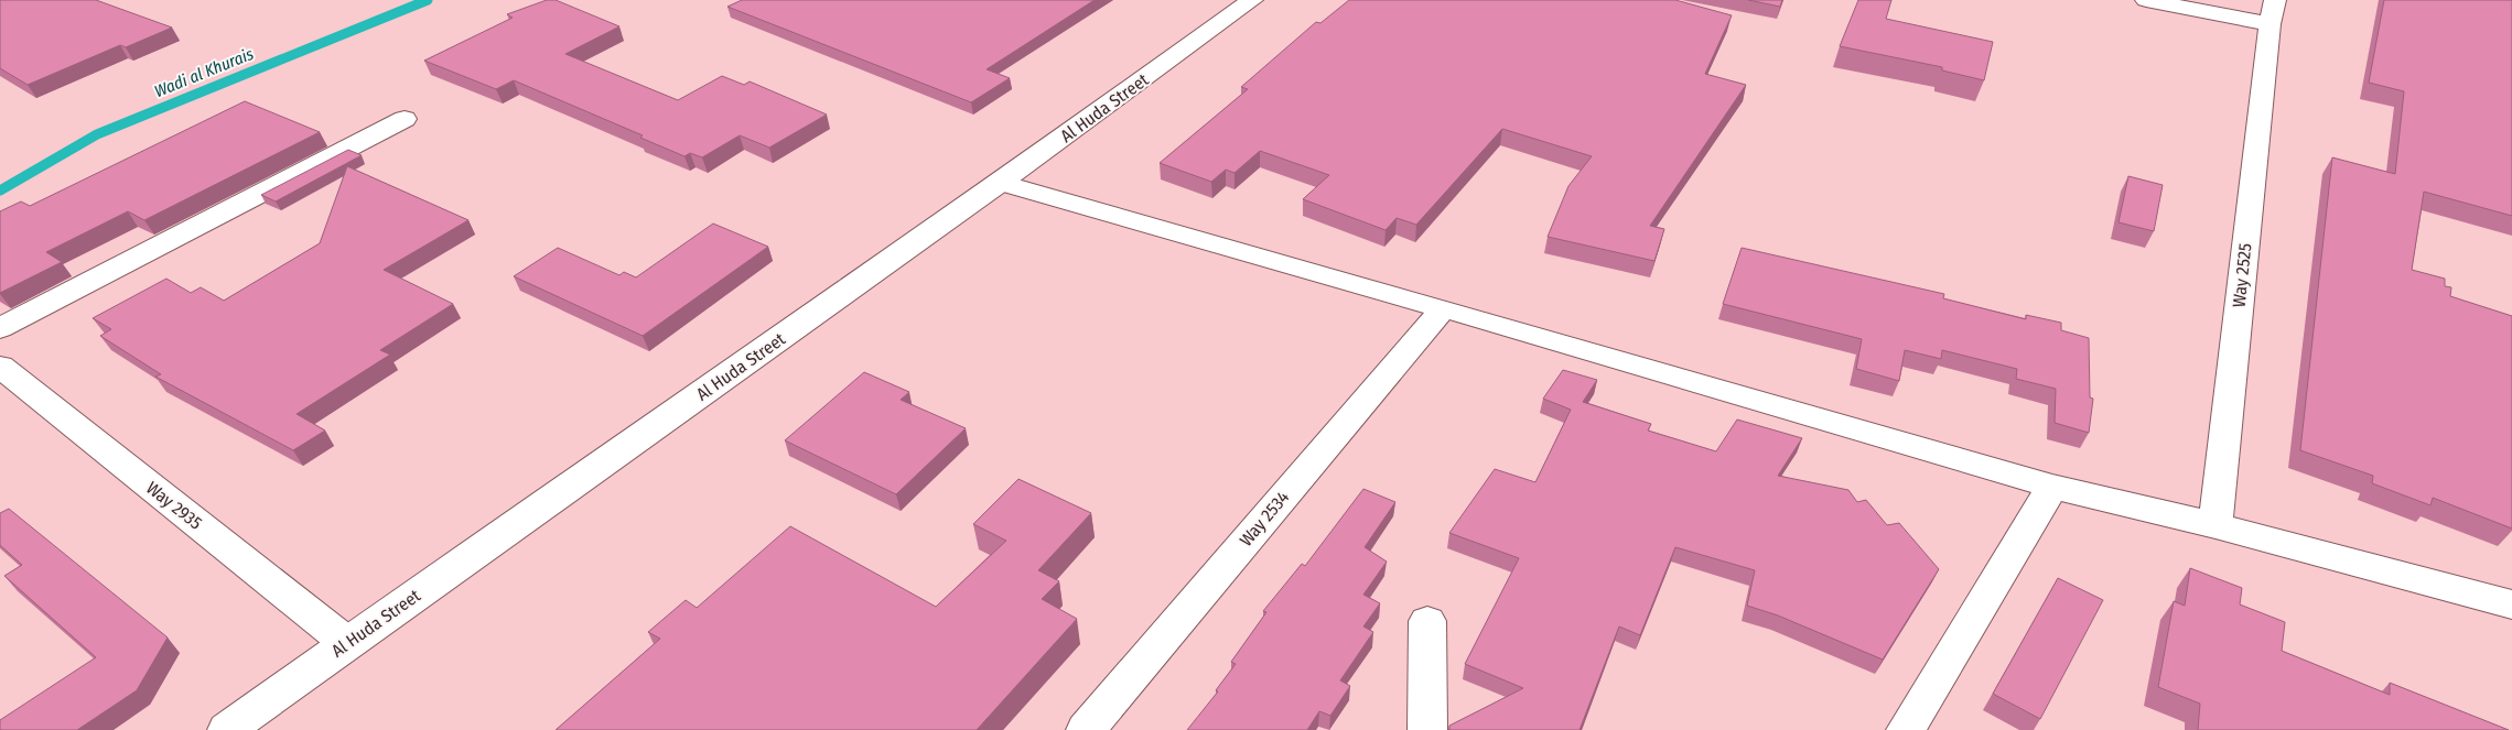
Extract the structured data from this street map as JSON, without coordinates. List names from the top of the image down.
{
  "streets": {
    "street": [
      "Al Huda Street",
      "Way 2525",
      "Way 2935",
      "Way 2534"
    ]
  },
  "crossings": [
    ["Al Huda Street", "Way 2935"]
  ],
  "water": ["Wadi al Khurais"]
}
